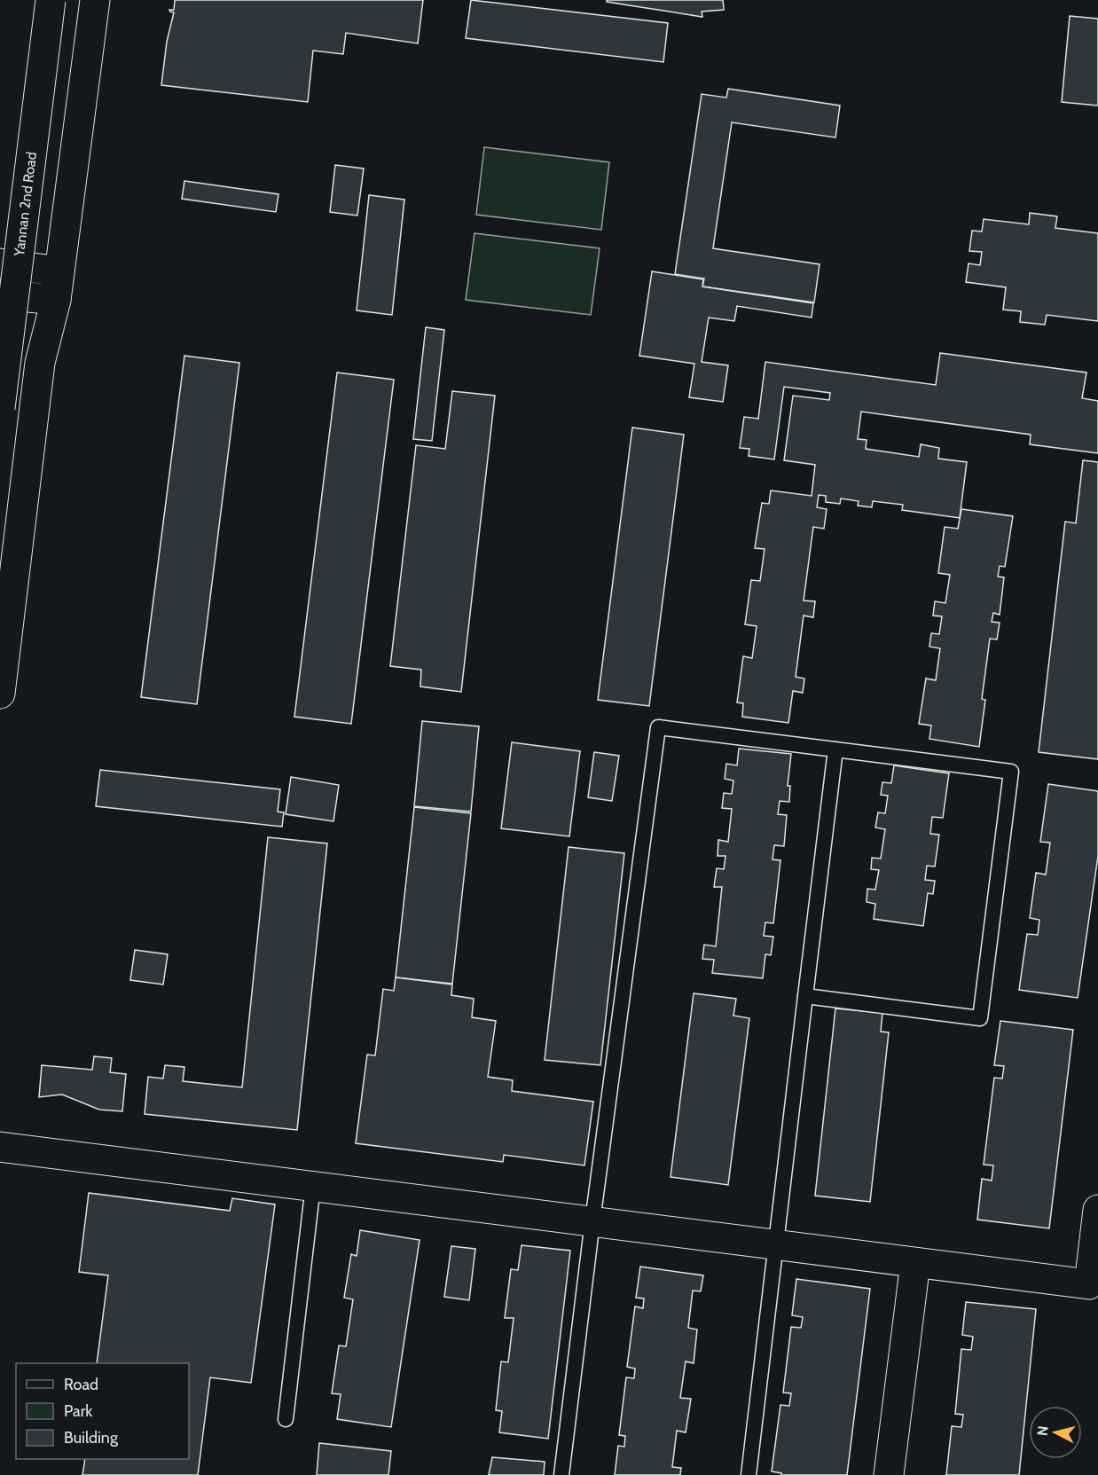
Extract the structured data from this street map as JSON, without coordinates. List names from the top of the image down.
{
  "streets": {
    "street": ["Yannan 2nd Road"]
  },
  "legend": ["Road", "Park", "Building"],
  "north": "left"
}
